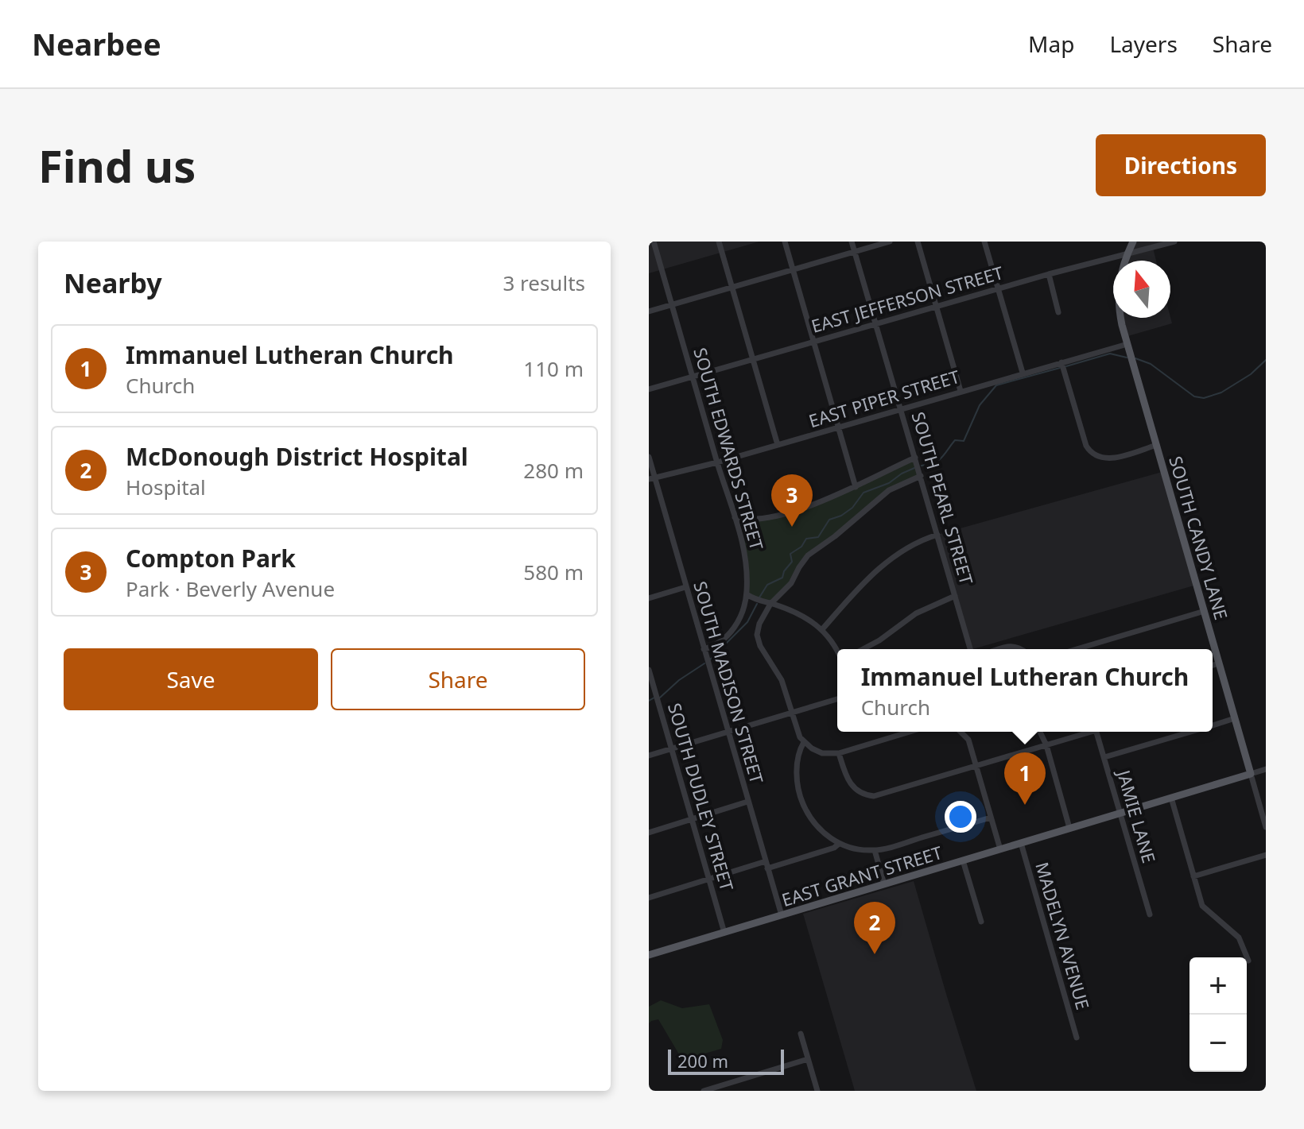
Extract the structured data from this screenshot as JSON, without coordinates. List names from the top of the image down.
{
  "streets": {
    "main road": ["SOUTH CANDY LANE", "EAST GRANT STREET"],
    "street": [
      "EAST JEFFERSON STREET",
      "EAST PIPER STREET",
      "SOUTH EDWARDS STREET",
      "SOUTH PEARL STREET",
      "SOUTH MADISON STREET",
      "SOUTH DUDLEY STREET",
      "JAMIE LANE",
      "MADELYN AVENUE"
    ]
  },
  "crossings": [
    ["EAST JEFFERSON STREET", "SOUTH EDWARDS STREET"],
    ["EAST JEFFERSON STREET", "SOUTH PEARL STREET"],
    ["EAST JEFFERSON STREET", "SOUTH CANDY LANE"],
    ["EAST PIPER STREET", "SOUTH EDWARDS STREET"],
    ["EAST PIPER STREET", "SOUTH PEARL STREET"],
    ["EAST PIPER STREET", "SOUTH CANDY LANE"],
    ["EAST PIPER STREET", "SOUTH MADISON STREET"],
    ["SOUTH EDWARDS STREET", "SOUTH MADISON STREET"],
    ["SOUTH CANDY LANE", "EAST GRANT STREET"],
    ["SOUTH MADISON STREET", "EAST GRANT STREET"],
    ["SOUTH DUDLEY STREET", "EAST GRANT STREET"],
    ["JAMIE LANE", "EAST GRANT STREET"],
    ["EAST GRANT STREET", "MADELYN AVENUE"]
  ],
  "scale_bar": "200 m",
  "north": "top",
  "page": {
    "header": "Nearbee",
    "nav": ["Map", "Layers", "Share"],
    "buttons": [
      "Directions",
      ["Save", "Share"]
    ],
    "title": "Find us",
    "heading": ["Nearby", "3 results"],
    "list": [
      {
        "mark": "1",
        "name": "Immanuel Lutheran Church",
        "note": "Church",
        "value": "110 m"
      },
      {
        "mark": "2",
        "name": "McDonough District Hospital",
        "note": "Hospital",
        "value": "280 m"
      },
      {
        "mark": "3",
        "name": "Compton Park",
        "note": "Park · Beverly Avenue",
        "value": "580 m"
      }
    ],
    "pins": ["3", "1", "2"],
    "popup": ["Immanuel Lutheran Church", "Church"],
    "map_buttons": ["+", "−"],
    "scale": "200 m"
  }
}
